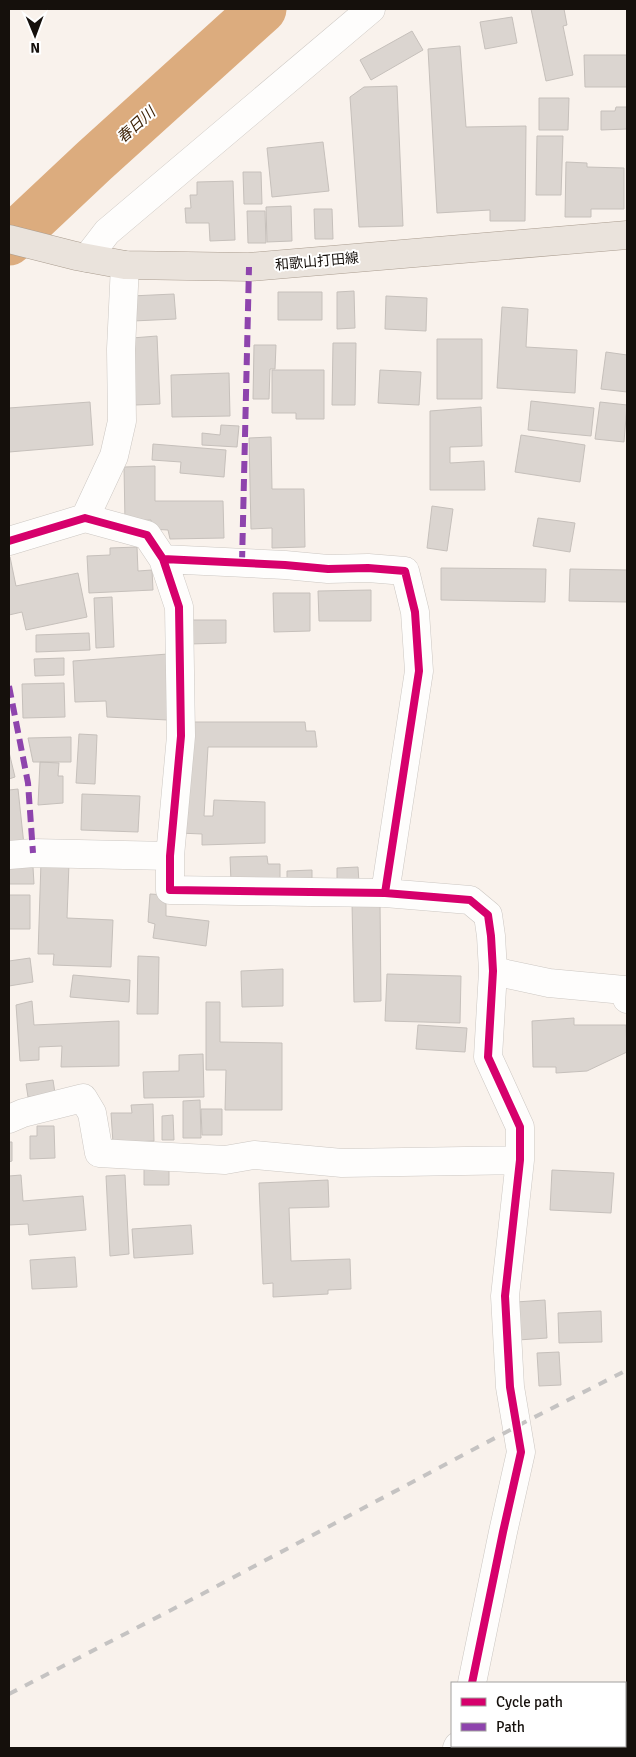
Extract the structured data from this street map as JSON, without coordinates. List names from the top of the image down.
{
  "streets": {
    "main road": ["和歌山打田線"]
  },
  "water": ["春日川"],
  "legend": ["Cycle path", "Path"],
  "north": "bottom"
}
